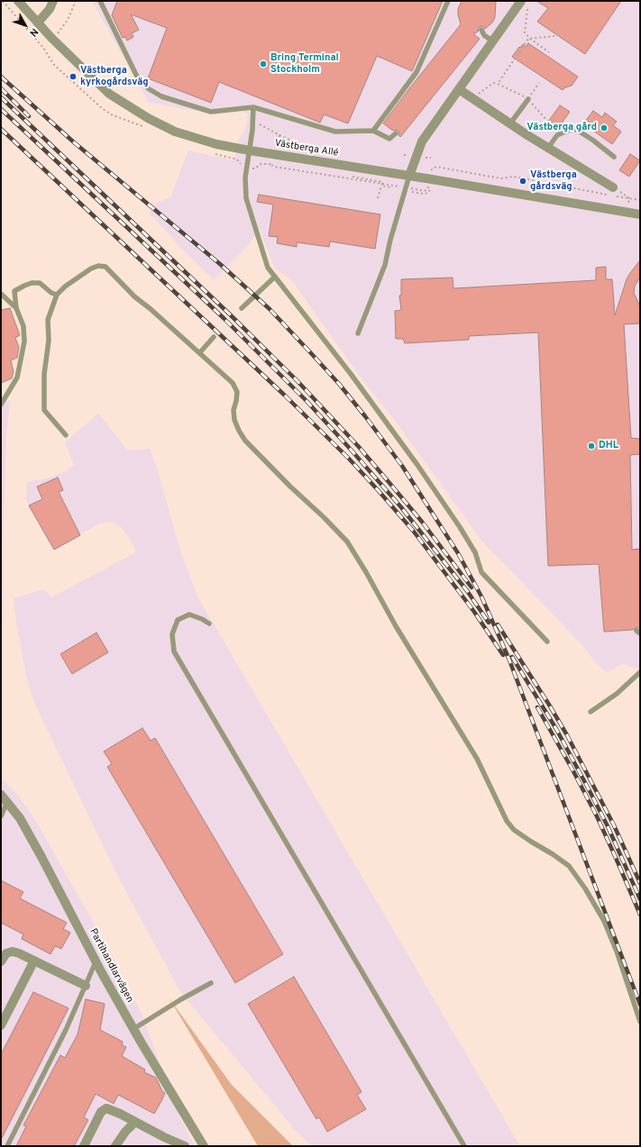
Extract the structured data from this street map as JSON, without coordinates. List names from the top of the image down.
{
  "streets": {
    "street": ["Västberga Allé", "Partihandlarvägen"]
  },
  "places": [
    "Bring Terminal Stockholm",
    "Västberga kyrkogårdsväg",
    "Västberga gård",
    "Västberga gårdsväg",
    "DHL"
  ],
  "north": "bottom right"
}
